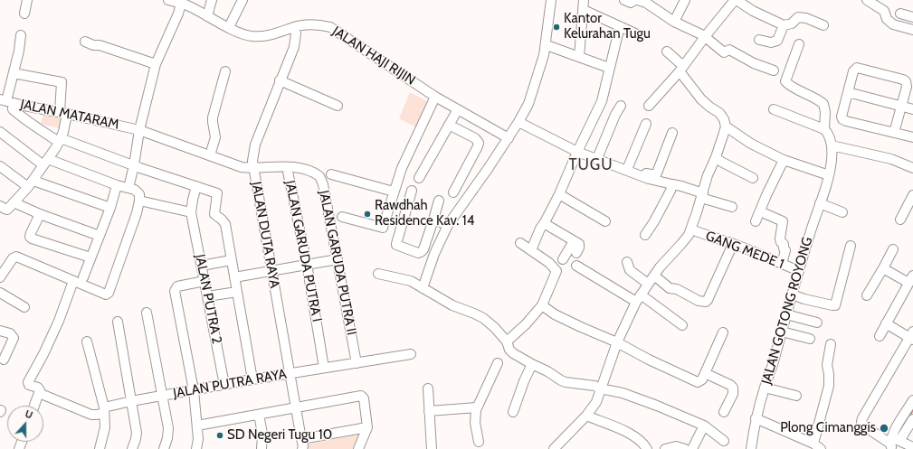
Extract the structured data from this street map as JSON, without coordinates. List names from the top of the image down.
{
  "streets": {
    "street": [
      "JALAN HAJI RIJIN",
      "JALAN MATARAM",
      "JALAN DUTA RAYA",
      "GANG MEDE 1",
      "JALAN GARUDA PUTRA I",
      "JALAN GARUDA PUTRA II",
      "JALAN PUTRA 2",
      "JALAN GOTONG ROYONG",
      "JALAN PUTRA RAYA"
    ]
  },
  "crossings": [
    ["JALAN HAJI RIJIN", "JALAN DUTA RAYA"],
    ["JALAN MATARAM", "JALAN GARUDA PUTRA I"],
    ["JALAN DUTA RAYA", "JALAN GARUDA PUTRA I"],
    ["JALAN DUTA RAYA", "JALAN PUTRA RAYA"],
    ["GANG MEDE 1", "JALAN GOTONG ROYONG"],
    ["JALAN GARUDA PUTRA I", "JALAN GARUDA PUTRA II"],
    ["JALAN GARUDA PUTRA I", "JALAN PUTRA RAYA"],
    ["JALAN GARUDA PUTRA II", "JALAN PUTRA RAYA"],
    ["JALAN PUTRA 2", "JALAN PUTRA RAYA"]
  ],
  "districts": ["TUGU"],
  "places": [
    "Kantor Kelurahan Tugu",
    "Rawdhah Residence Kav. 14",
    "Plong Cimanggis",
    "SD Negeri Tugu 10"
  ],
  "north": "top"
}
